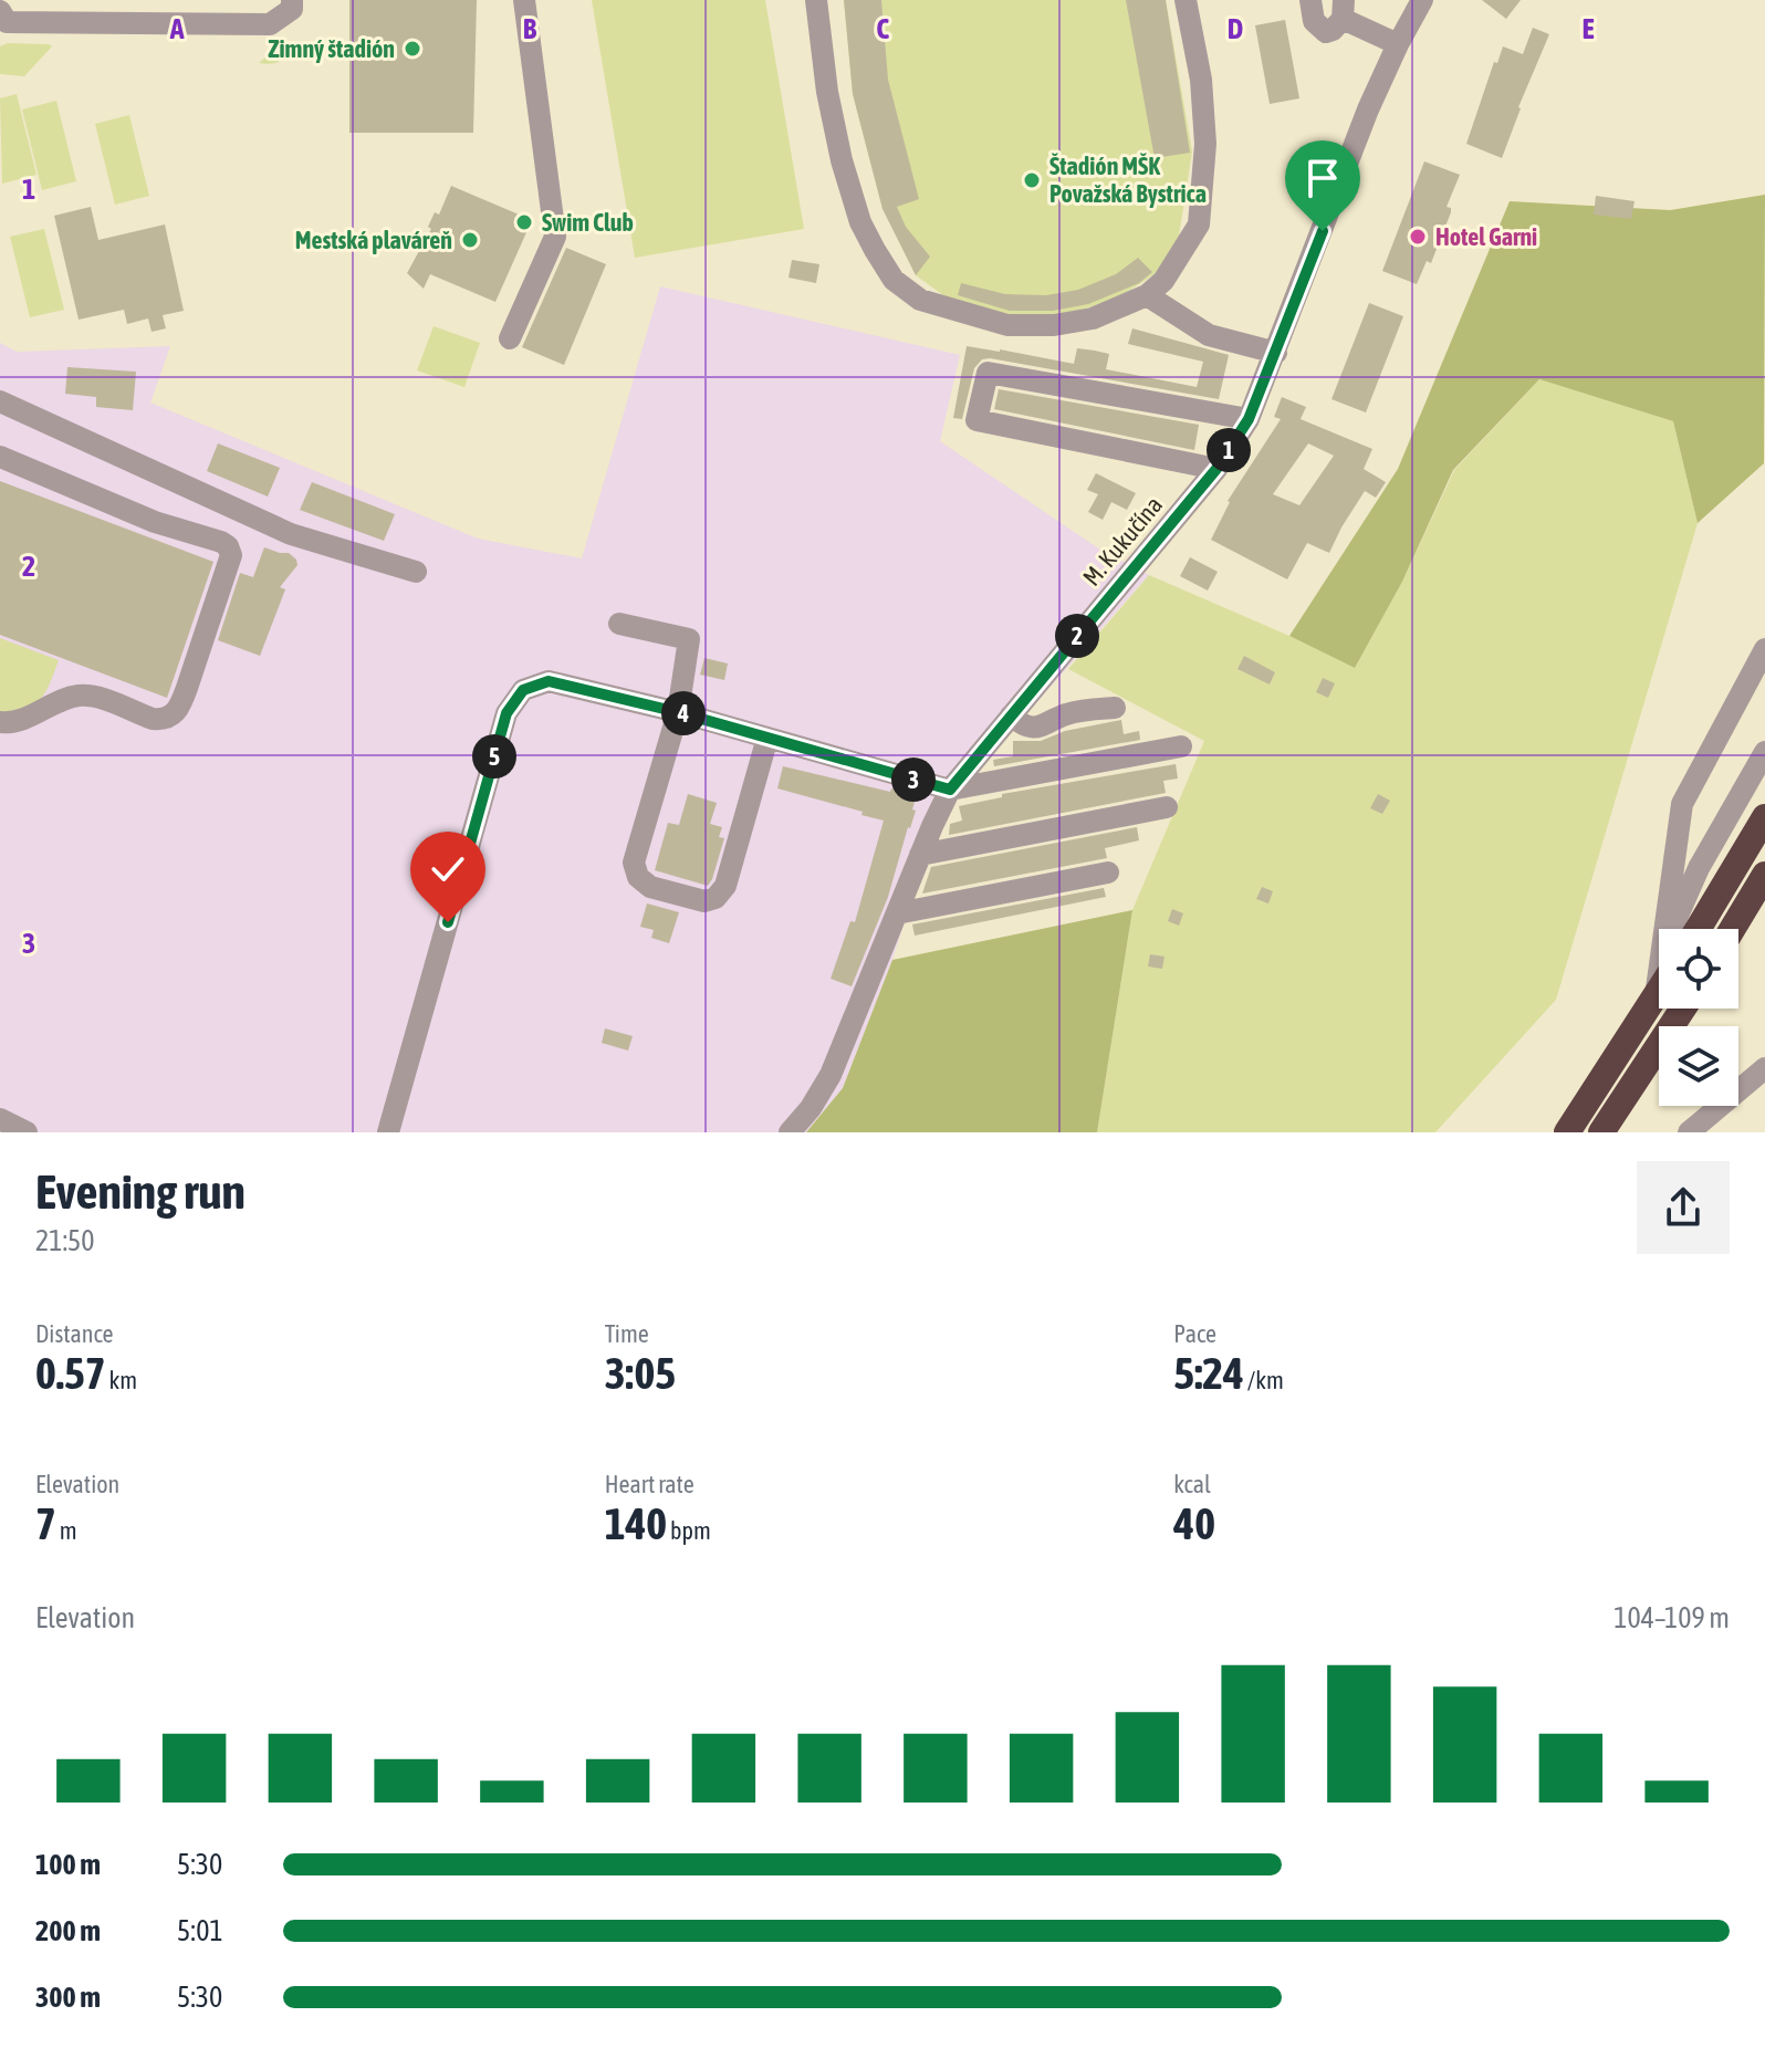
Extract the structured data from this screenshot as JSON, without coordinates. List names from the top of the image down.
{
  "streets": {
    "street": ["M. Kukučína"]
  },
  "places": [
    "Zimný štadión",
    "Štadión MŠK Považská Bystrica",
    "Swim Club",
    "Hotel Garni",
    "Mestská plaváreň"
  ],
  "page": {
    "pins": [
      "1",
      "2",
      "4",
      "5",
      "3"
    ],
    "heading": ["Evening run", "21:50"],
    "stats": [
      ["Distance", "0.57 km"],
      ["Time", "3:05"],
      ["Pace", "5:24 /km"],
      ["Elevation", "7 m"],
      ["Heart rate", "140 bpm"],
      ["kcal", "40"]
    ],
    "chart": ["Elevation", "104–109 m"],
    "list": [
      {
        "name": "100 m",
        "note": "5:30"
      },
      {
        "name": "200 m",
        "note": "5:01"
      },
      {
        "name": "300 m",
        "note": "5:30"
      }
    ]
  },
  "grid": {
    "columns": [
      "A",
      "B",
      "C",
      "D",
      "E"
    ],
    "rows": ["1", "2", "3"]
  }
}
